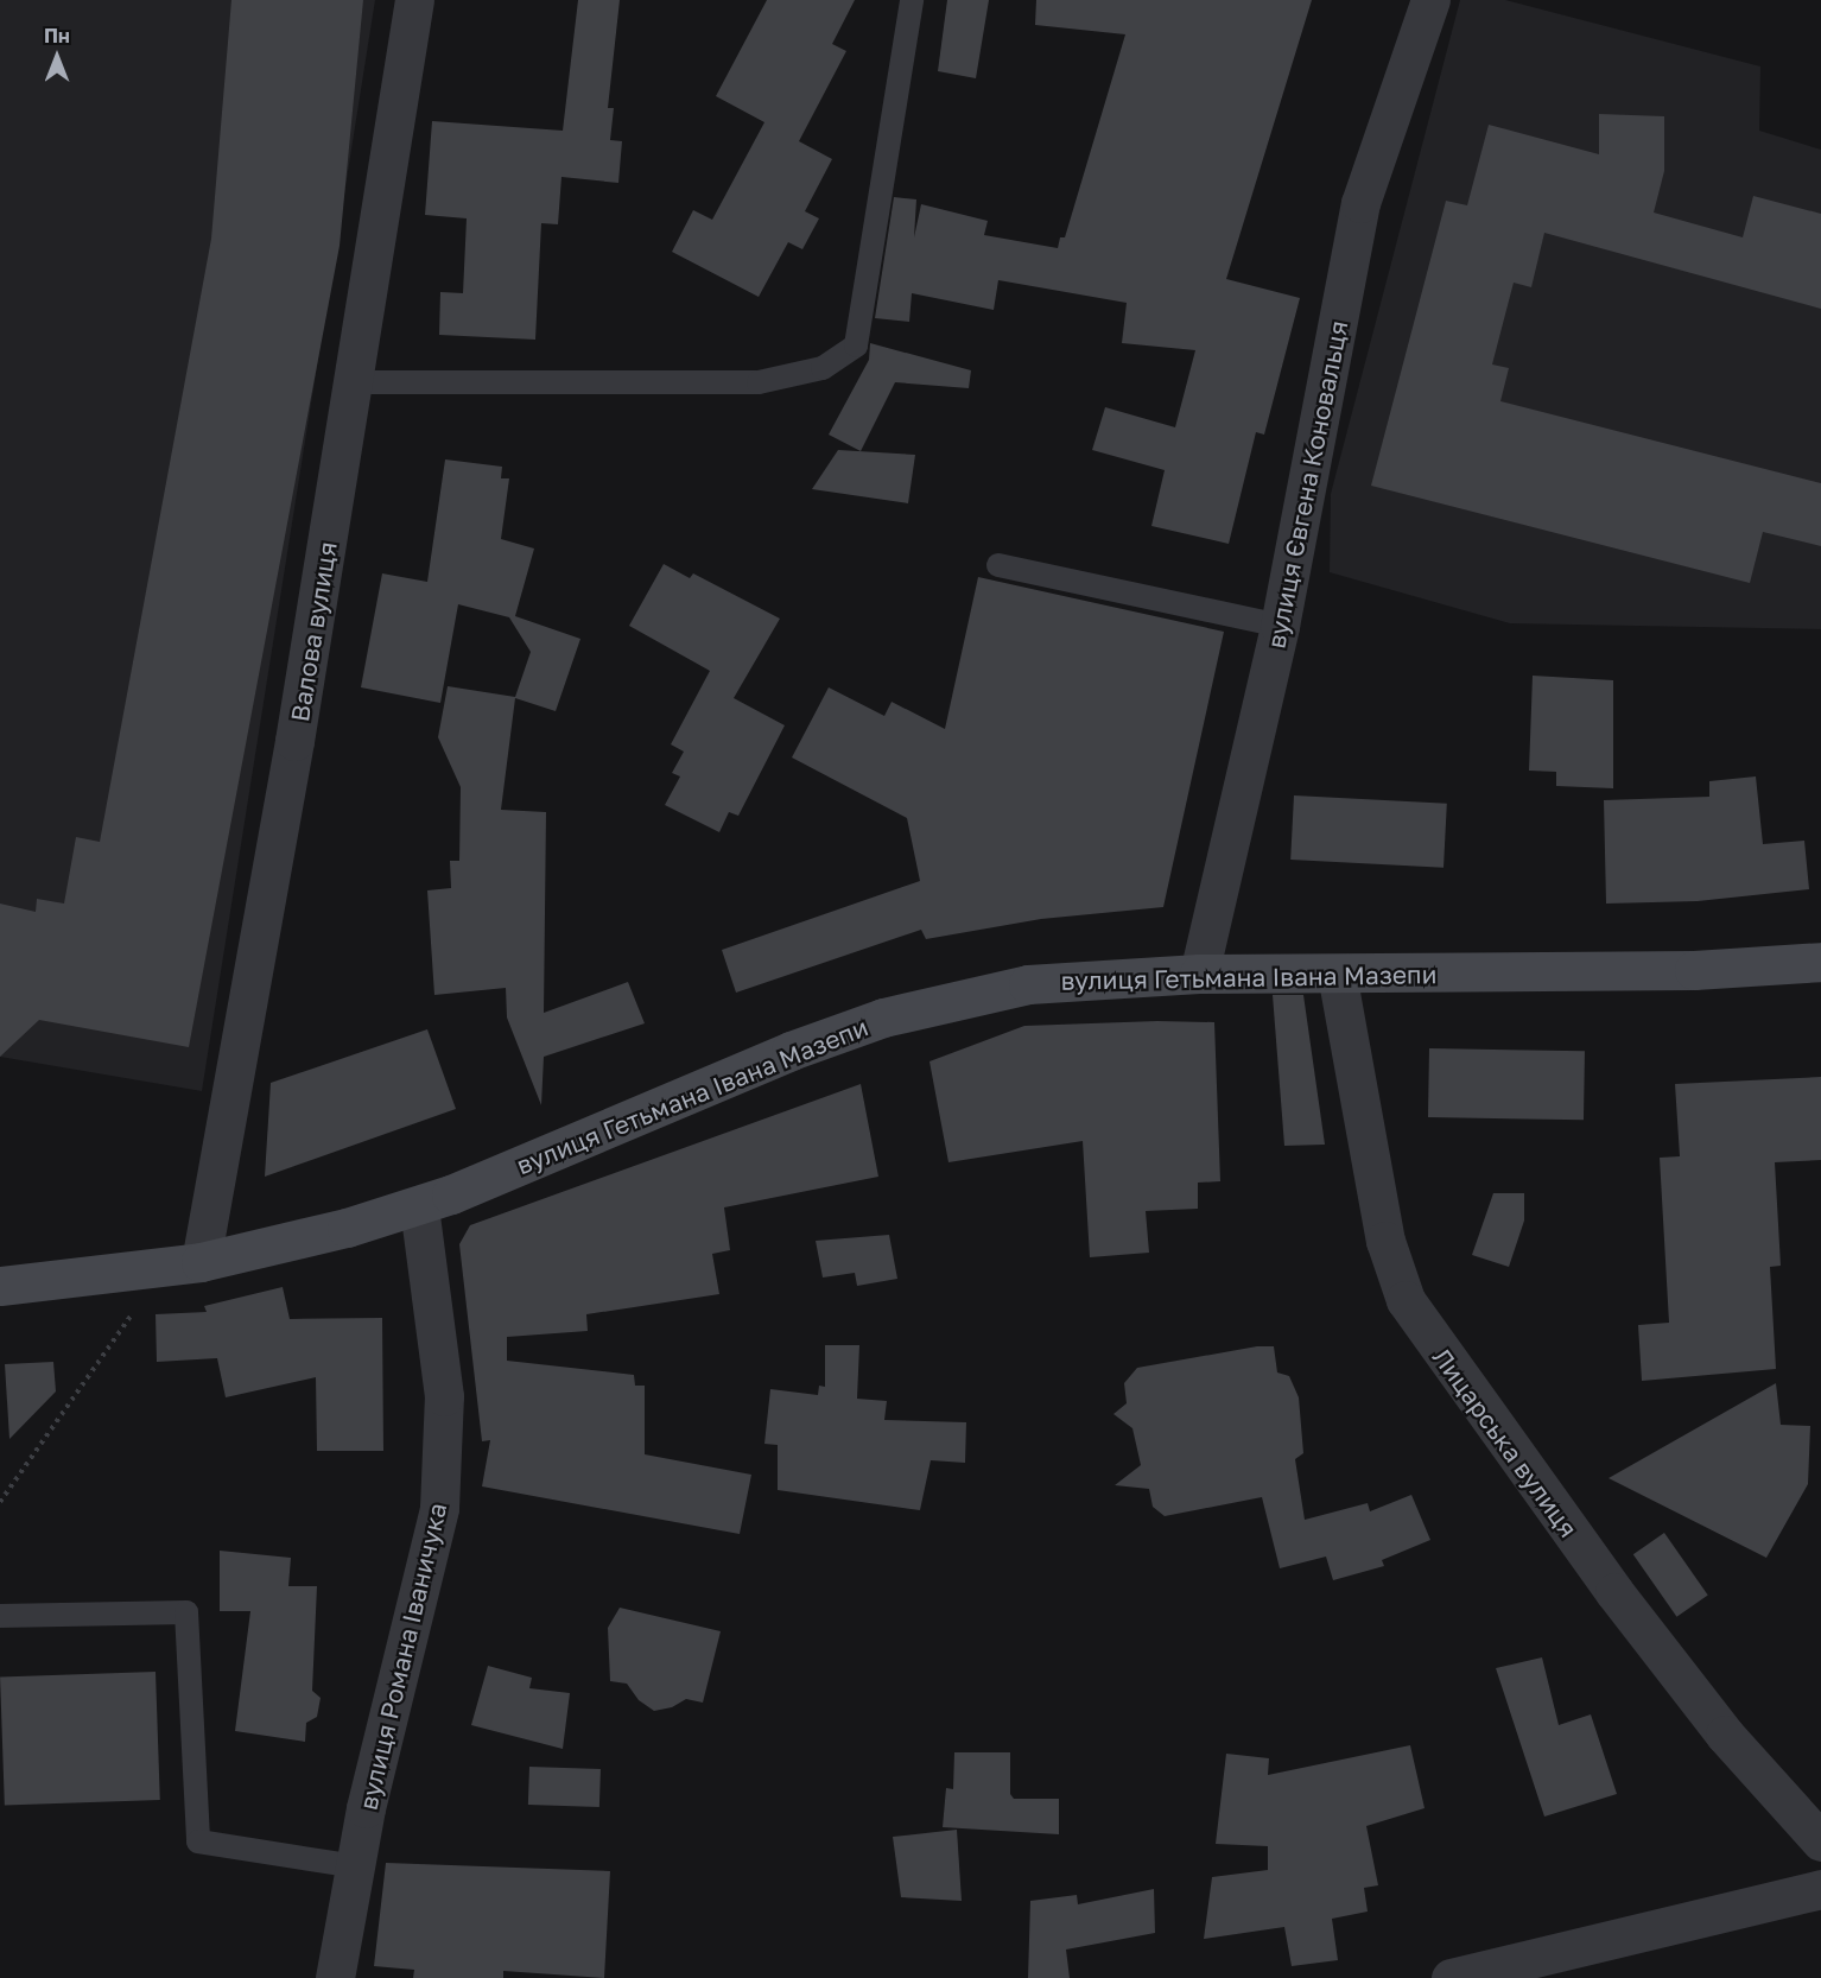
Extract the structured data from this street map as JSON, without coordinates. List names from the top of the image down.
{
  "streets": {
    "main road": ["вулиця Гетьмана Івана Мазепи"],
    "street": [
      "вулиця Євгена Коновальця",
      "Валова вулиця",
      "Лицарська вулиця",
      "вулиця Романа Іваничука"
    ]
  },
  "crossings": [
    ["вулиця Євгена Коновальця", "вулиця Гетьмана Івана Мазепи"],
    ["Валова вулиця", "вулиця Гетьмана Івана Мазепи"],
    ["вулиця Гетьмана Івана Мазепи", "Лицарська вулиця"],
    ["вулиця Гетьмана Івана Мазепи", "вулиця Романа Іваничука"]
  ],
  "north": "top"
}
